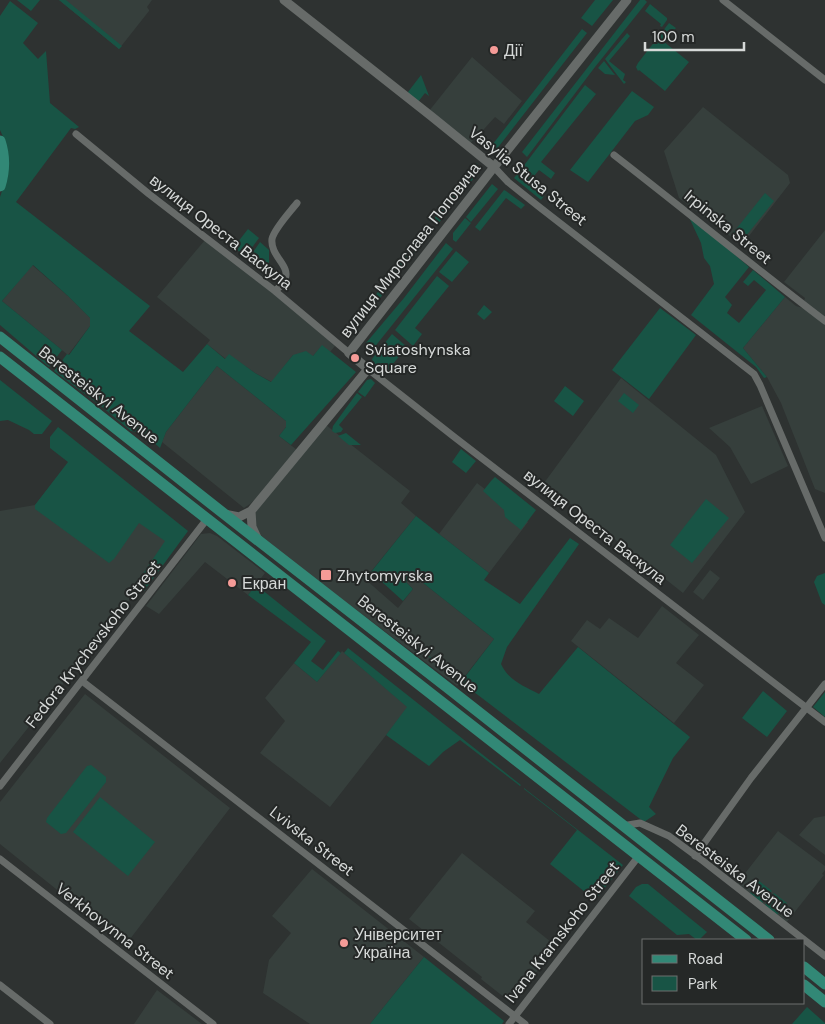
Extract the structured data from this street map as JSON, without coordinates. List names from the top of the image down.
{
  "streets": {
    "main road": ["Beresteiskyi Avenue"],
    "street": [
      "Vasylia Stusa Street",
      "Irpinska Street",
      "вулиця Ореста Васкула",
      "вулиця Мирослава Поповича",
      "Fedora Krychevskoho Street",
      "Lvivska Street",
      "Beresteiska Avenue",
      "Verkhovynna Street",
      "Ivana Kramskoho Street"
    ]
  },
  "crossings": [
    ["Vasylia Stusa Street", "вулиця Мирослава Поповича"],
    ["вулиця Ореста Васкула", "вулиця Мирослава Поповича"],
    ["Beresteiskyi Avenue", "Fedora Krychevskoho Street"],
    ["Beresteiskyi Avenue", "Beresteiska Avenue"],
    ["Beresteiskyi Avenue", "Ivana Kramskoho Street"],
    ["Fedora Krychevskoho Street", "Lvivska Street"],
    ["Lvivska Street", "Ivana Kramskoho Street"]
  ],
  "places": {
    "other": [
      "Дії",
      "Sviatoshynska Square",
      "Екран",
      "Університет Україна"
    ],
    "transit": ["Zhytomyrska"]
  },
  "legend": ["Road", "Park"],
  "scale_bar": "100 m"
}
